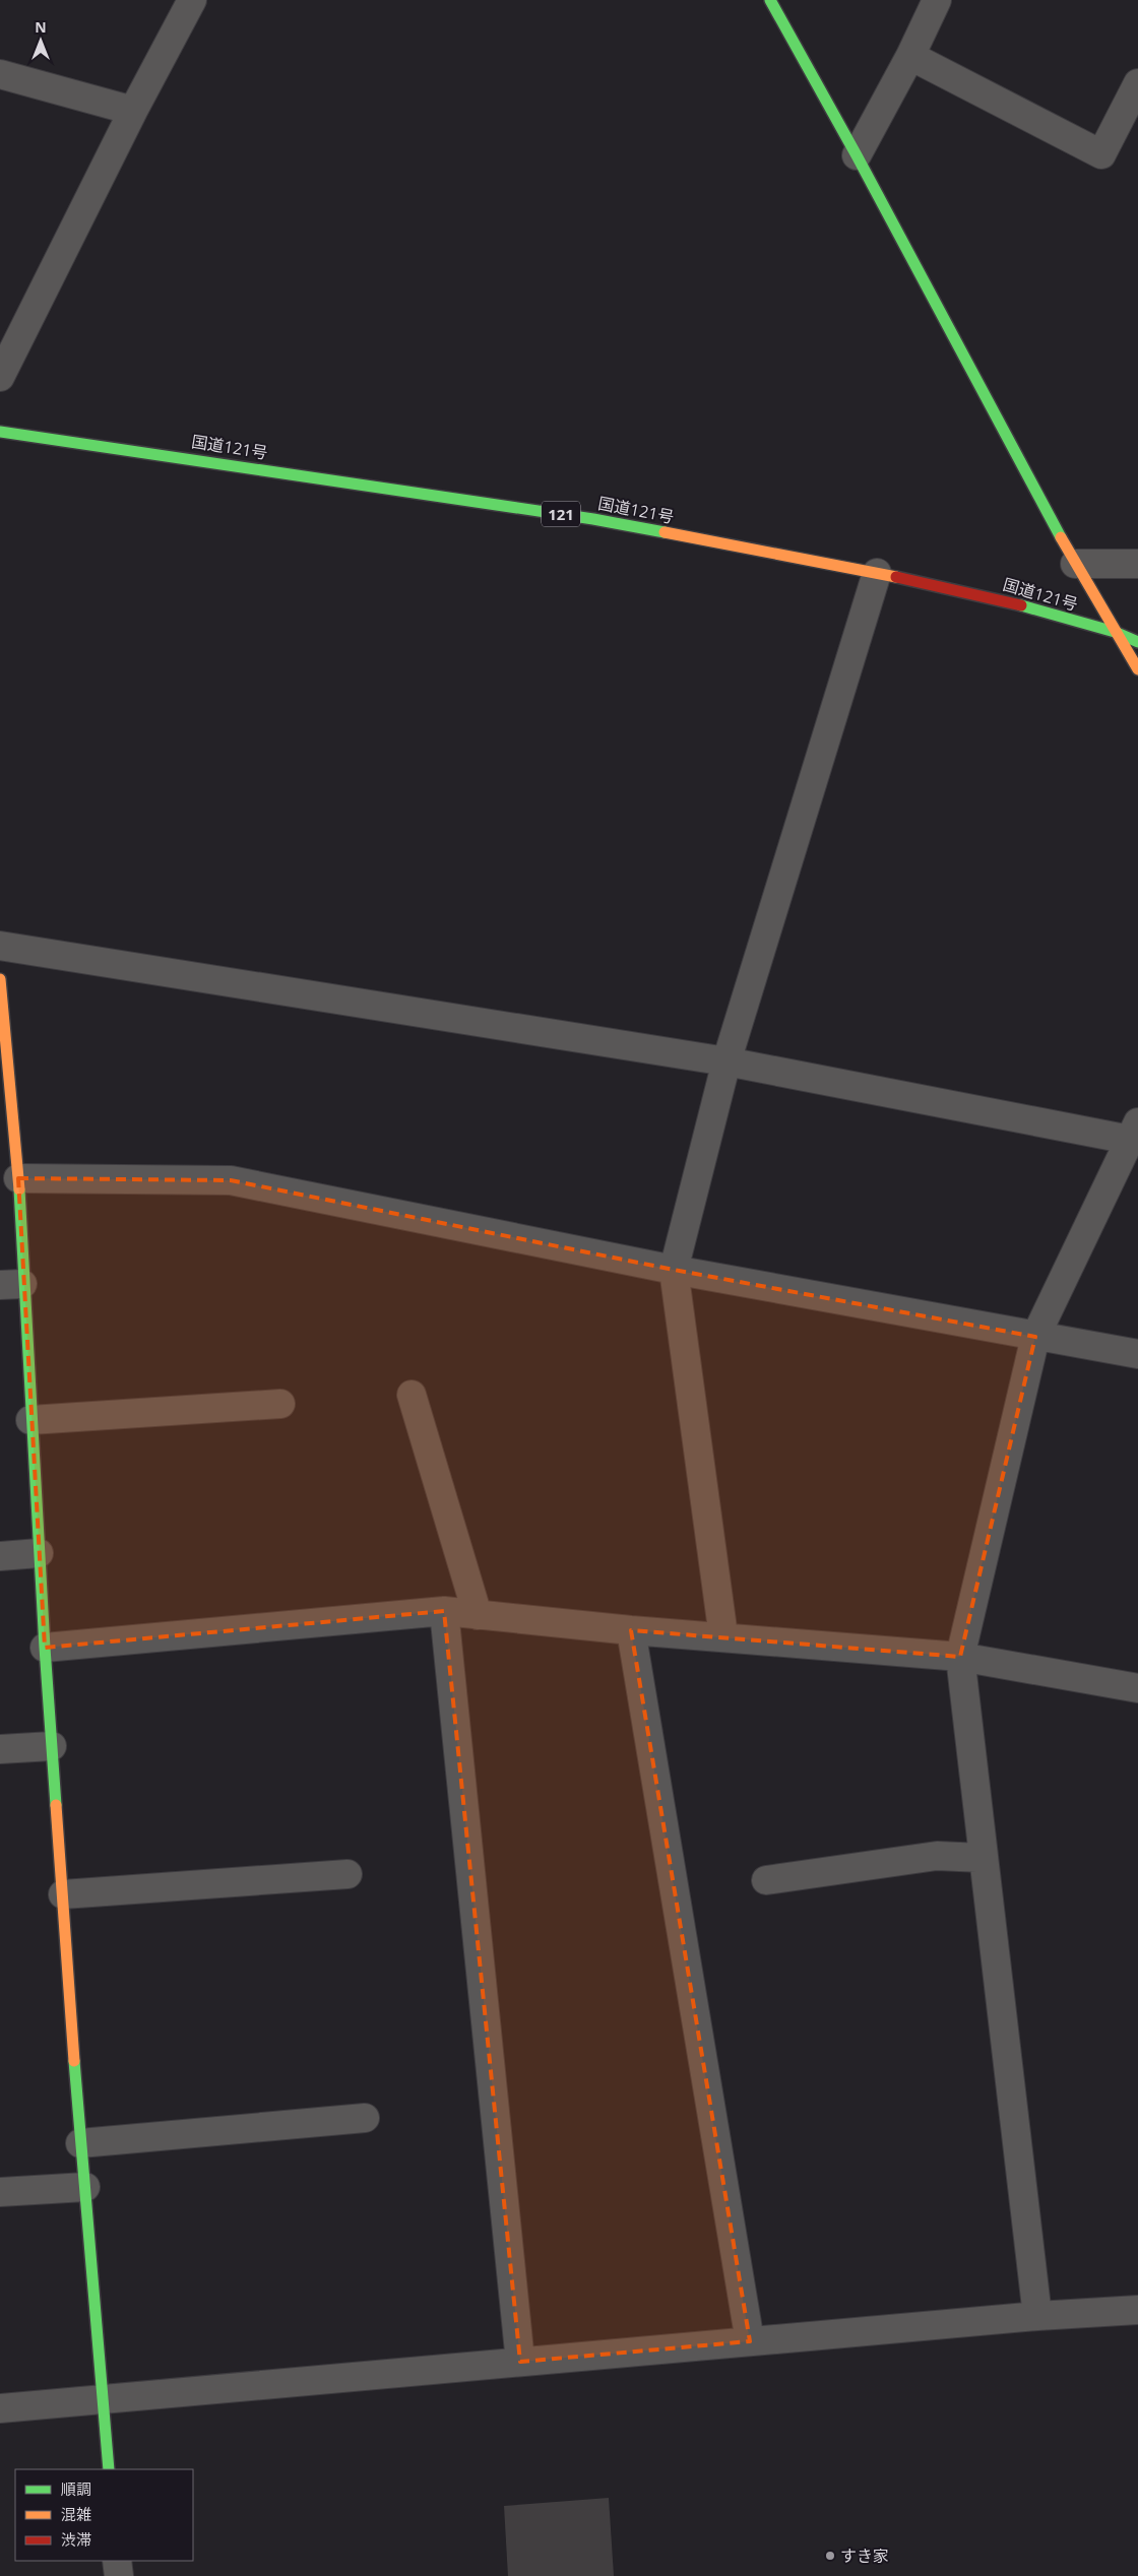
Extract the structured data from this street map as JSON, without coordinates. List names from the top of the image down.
{
  "streets": {
    "main road": ["国道121号", "121"]
  },
  "places": ["すき家"],
  "legend": ["順調", "混雑", "渋滞"],
  "north": "top"
}
